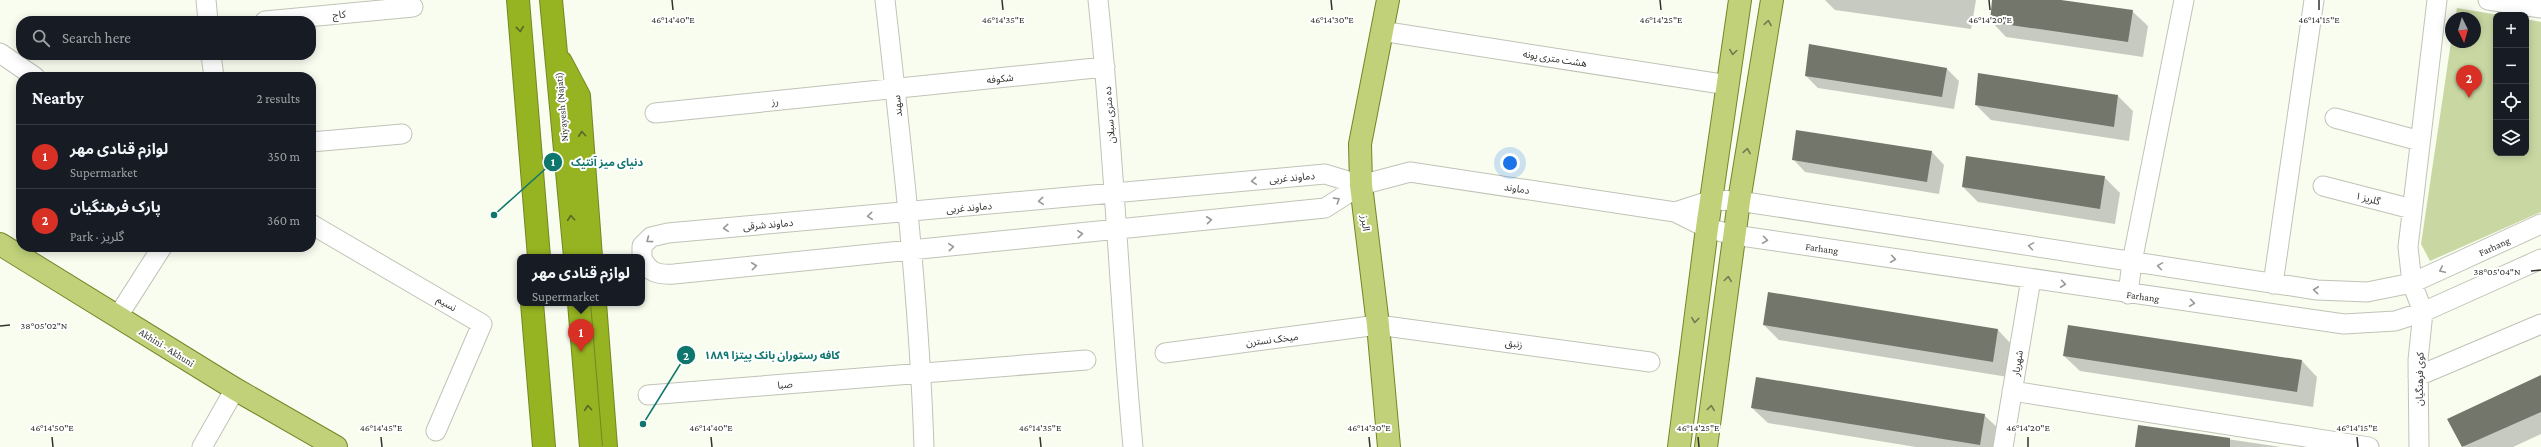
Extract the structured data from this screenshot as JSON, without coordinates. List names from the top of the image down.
{
  "streets": {
    "highway": ["Niyayesh (Najati)"],
    "main road": ["البرز", "Akhini - Akhuni"],
    "street": [
      "کاج",
      "هشت متری پونه",
      "شکوفه",
      "رز",
      "سهند",
      "ده متری سبلان",
      "دماوند غربی",
      "دماوند",
      "گلریز ۱",
      "دماوند شرقی",
      "Farhang",
      "نسیم",
      "میخک نسترن",
      "زنبق",
      "شهریار",
      "کوی فرهنگیان",
      "صبا"
    ]
  },
  "crossings": [
    ["هشت متری پونه", "البرز"],
    ["شکوفه", "رز"],
    ["شکوفه", "سهند"],
    ["شکوفه", "ده متری سبلان"],
    ["رز", "سهند"],
    ["سهند", "دماوند غربی"],
    ["سهند", "دماوند شرقی"],
    ["ده متری سبلان", "دماوند غربی"],
    ["دماوند غربی", "دماوند"],
    ["دماوند غربی", "البرز"],
    ["دماوند غربی", "دماوند شرقی"],
    ["دماوند", "البرز"],
    ["دماوند", "Farhang"],
    ["البرز", "میخک نسترن"],
    ["البرز", "زنبق"],
    ["Farhang", "شهریار"],
    ["Farhang", "کوی فرهنگیان"],
    ["میخک نسترن", "زنبق"]
  ],
  "places": ["دنیای میز آنتیک", "کافه رستوران بانک پیتزا ۱۸۸۹"],
  "north": "bottom",
  "page": {
    "map_buttons": ["+", "−"],
    "search": "Search here",
    "pins": ["2", "1"],
    "heading": ["Nearby", "2 results"],
    "list": [
      {
        "mark": "1",
        "name": "لوازم قنادی مهر",
        "note": "Supermarket",
        "value": "350 m"
      },
      {
        "mark": "2",
        "name": "پارک فرهنگیان",
        "note": "Park · گلریز",
        "value": "360 m"
      }
    ],
    "popup": ["لوازم قنادی مهر", "Supermarket"]
  },
  "coordinates": [
    "46°14'40\"E",
    "46°14'35\"E",
    "46°14'30\"E",
    "46°14'25\"E",
    "46°14'20\"E",
    "46°14'15\"E",
    "38°05'04\"N",
    "38°05'02\"N",
    "46°14'50\"E",
    "46°14'45\"E"
  ]
}
